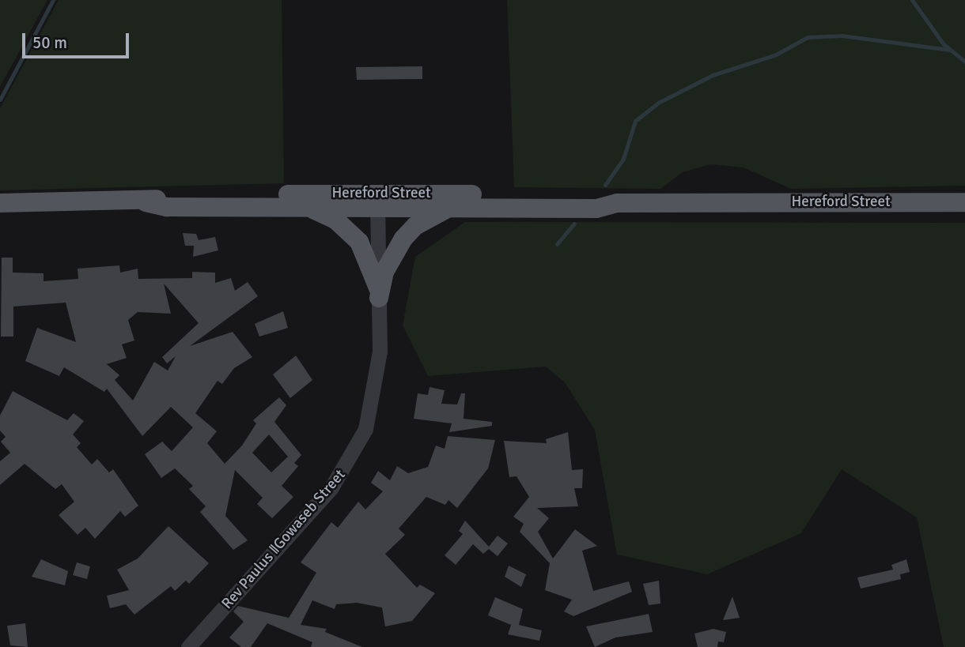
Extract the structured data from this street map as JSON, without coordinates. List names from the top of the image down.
{
  "streets": {
    "main road": ["Hereford Street"],
    "street": ["Rev Paulus ǁGowaseb Street"]
  },
  "crossings": [
    ["Hereford Street", "Rev Paulus ǁGowaseb Street"]
  ],
  "scale_bar": "50 m"
}
